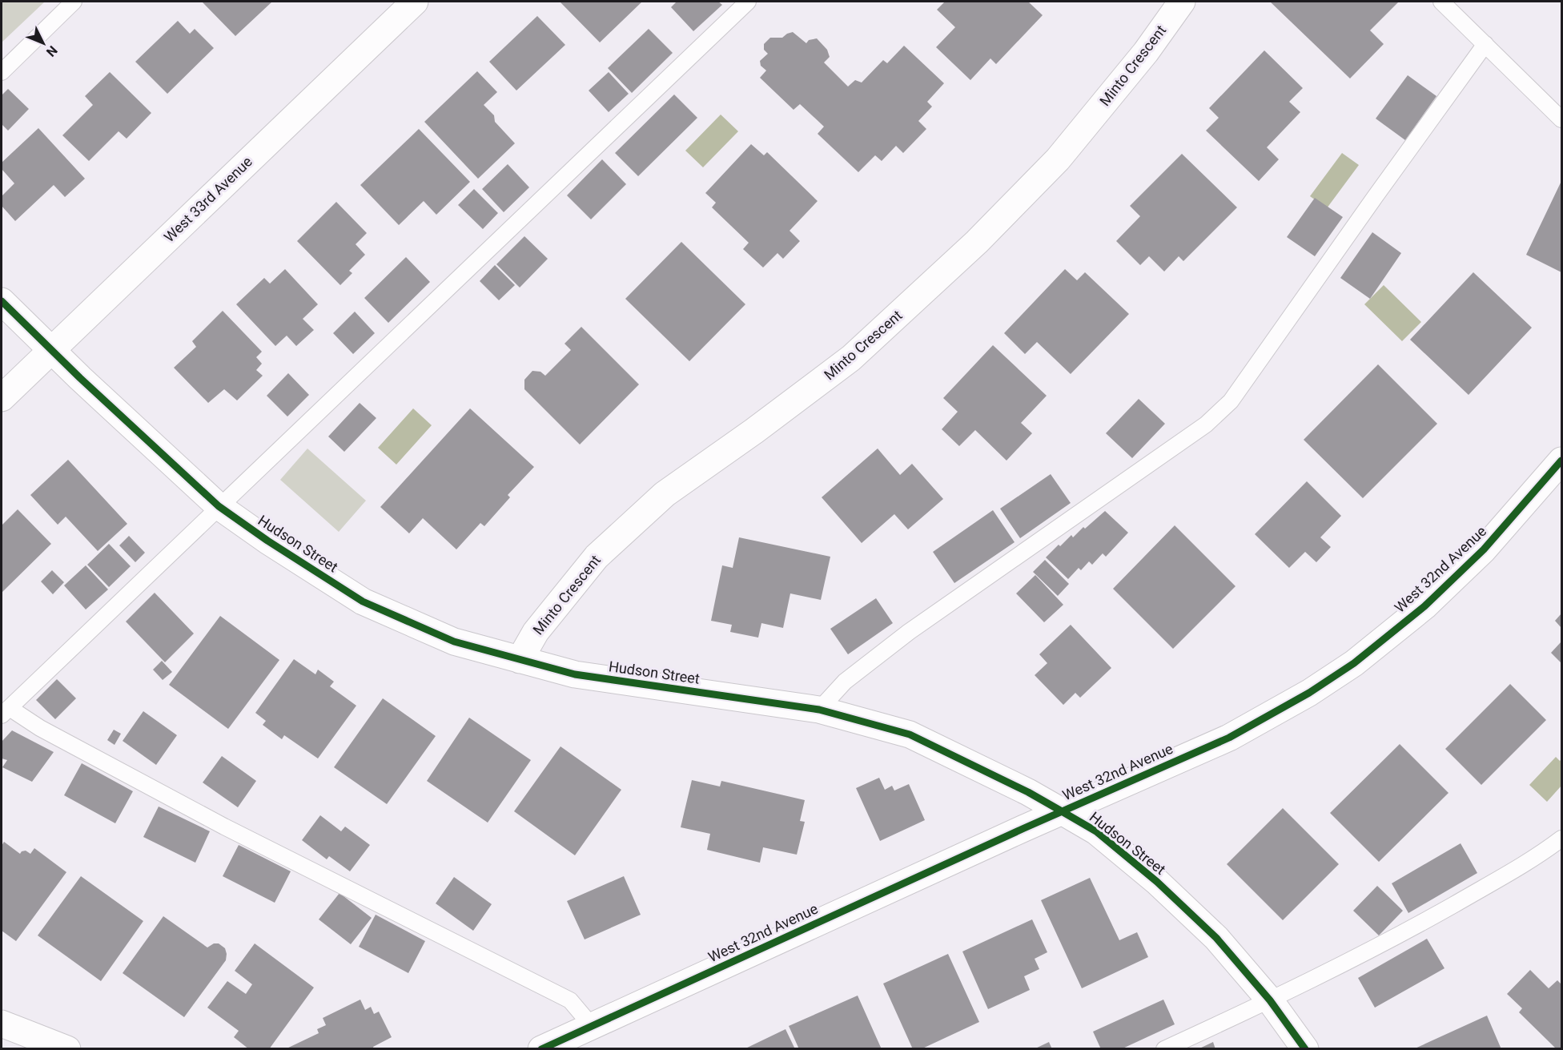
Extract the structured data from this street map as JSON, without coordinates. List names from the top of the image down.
{
  "streets": {
    "street": [
      "Minto Crescent",
      "West 33rd Avenue",
      "Hudson Street",
      "West 32nd Avenue"
    ]
  },
  "crossings": [
    ["Minto Crescent", "Hudson Street"],
    ["West 33rd Avenue", "Hudson Street"],
    ["Hudson Street", "West 32nd Avenue"]
  ],
  "north": "bottom right"
}
